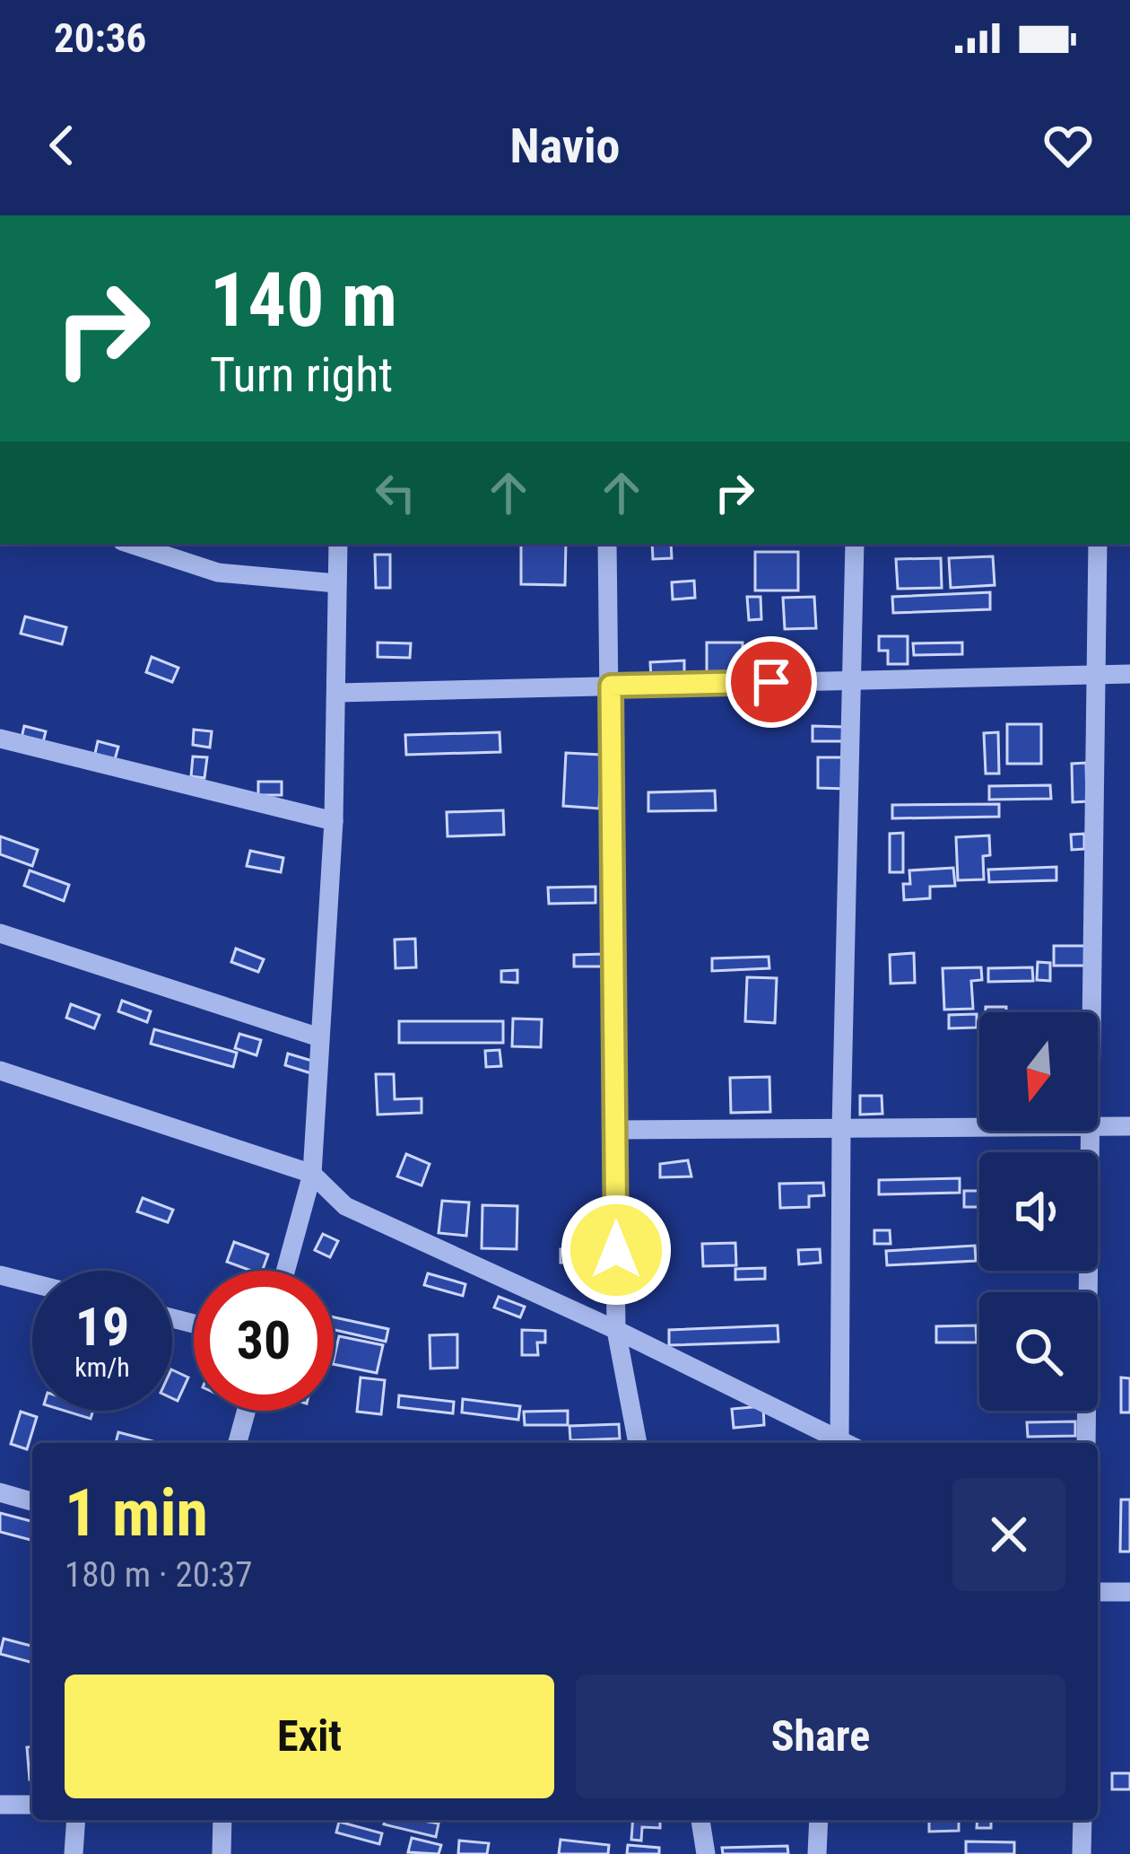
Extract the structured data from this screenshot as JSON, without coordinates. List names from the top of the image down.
{
  "north": "bottom",
  "page": {
    "status": "20:36",
    "header": "Navio",
    "turn": ["140 m", "Turn right"],
    "speed": "19 km/h",
    "limit": "30",
    "heading": ["1 min", "180 m · 20:37"],
    "buttons": ["Exit", "Share"]
  }
}
